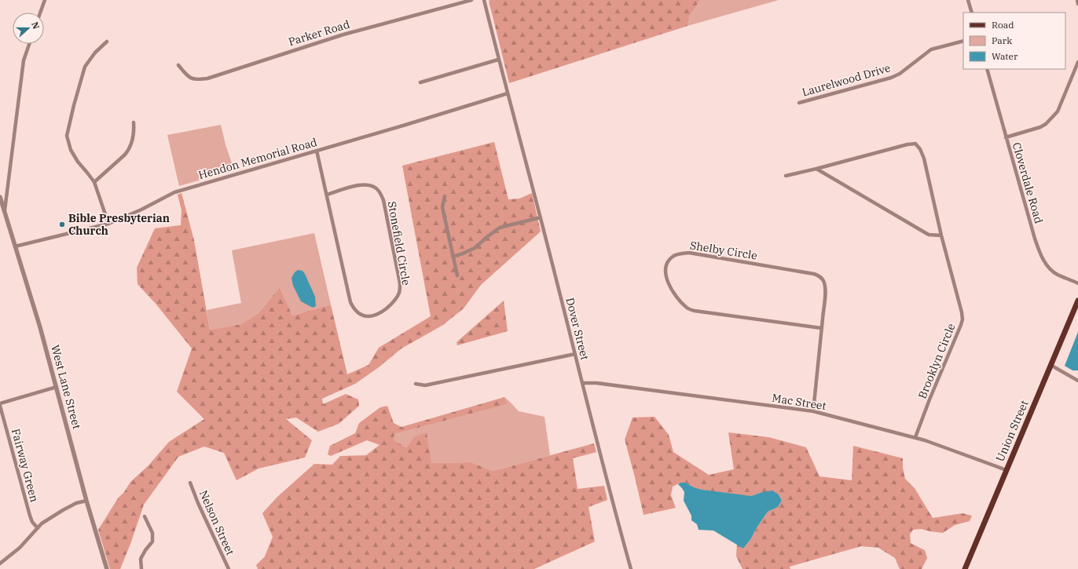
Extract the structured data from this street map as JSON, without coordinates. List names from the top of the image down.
{
  "streets": {
    "main road": ["Union Street"],
    "street": [
      "Parker Road",
      "Laurelwood Drive",
      "Hendon Memorial Road",
      "Cloverdale Road",
      "Stonefield Circle",
      "Shelby Circle",
      "Dover Street",
      "Brooklyn Circle",
      "West Lane Street",
      "Mac Street",
      "Fairway Green",
      "Nelson Street"
    ]
  },
  "crossings": [
    ["Hendon Memorial Road", "Stonefield Circle"],
    ["Hendon Memorial Road", "Dover Street"],
    ["Hendon Memorial Road", "West Lane Street"],
    ["Shelby Circle", "Mac Street"],
    ["Dover Street", "Mac Street"],
    ["Brooklyn Circle", "Mac Street"],
    ["Mac Street", "Union Street"]
  ],
  "places": ["Bible Presbyterian Church"],
  "legend": ["Road", "Park", "Water"],
  "north": "right"
}
